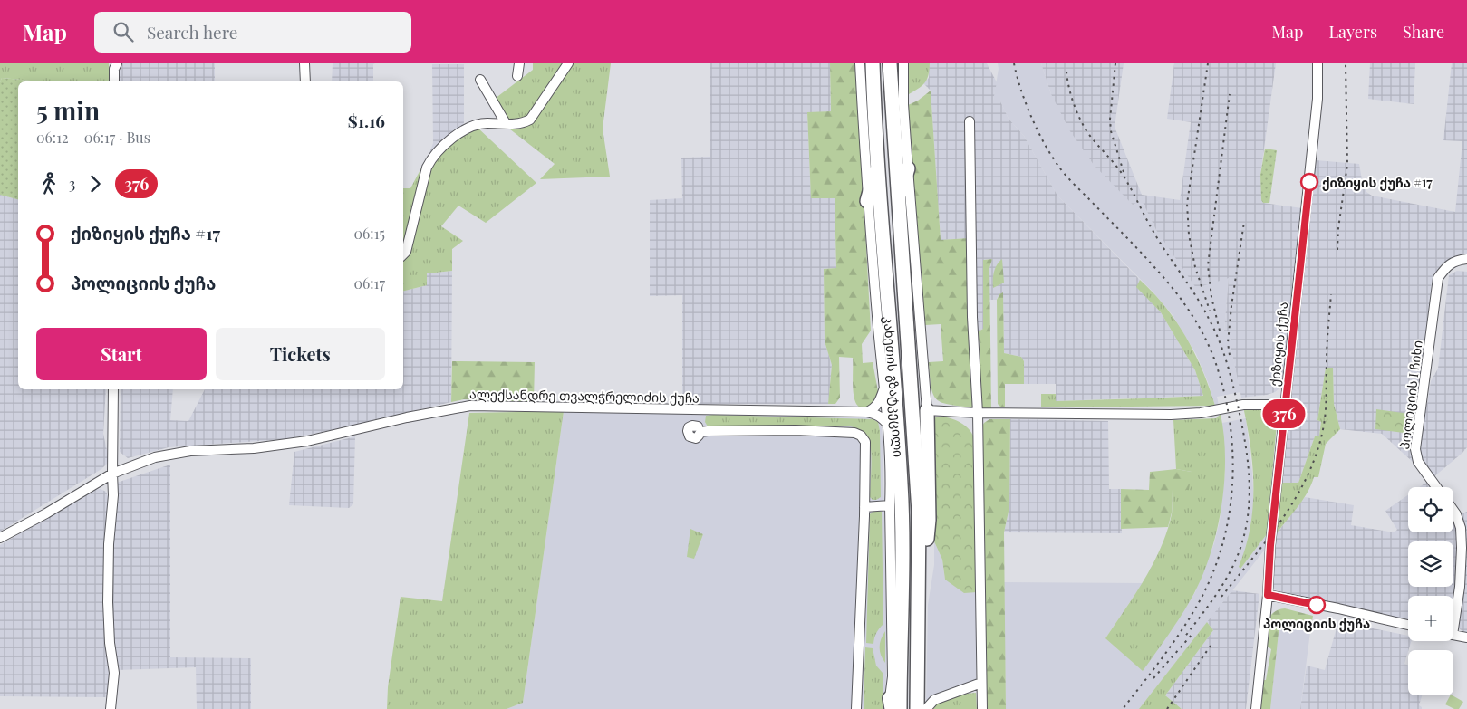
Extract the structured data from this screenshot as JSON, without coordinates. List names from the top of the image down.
{
  "streets": {
    "highway": ["კახეთის გზატკეცილი"],
    "street": ["ქიზიყის ქუჩა", "პოლიციის I ჩიხი", "ალექსანდრე თვალჭრელიძის ქუჩა"]
  },
  "places": ["ქიზიყის ქუჩა #17", "პოლიციის ქუჩა"],
  "lines": ["bus line 376"],
  "page": {
    "header": "Map",
    "search": "Search here",
    "nav": ["Map", "Layers", "Share"],
    "on_map": "376",
    "heading": ["5 min", "06:12 – 06:17 · Bus", "$1.16"],
    "legs": ["3", "376"],
    "list": [
      {
        "name": "ქიზიყის ქუჩა #17",
        "value": "06:15"
      },
      {
        "name": "პოლიციის ქუჩა",
        "value": "06:17"
      }
    ],
    "buttons": ["Start", "Tickets"],
    "map_buttons": ["+", "−"]
  }
}
